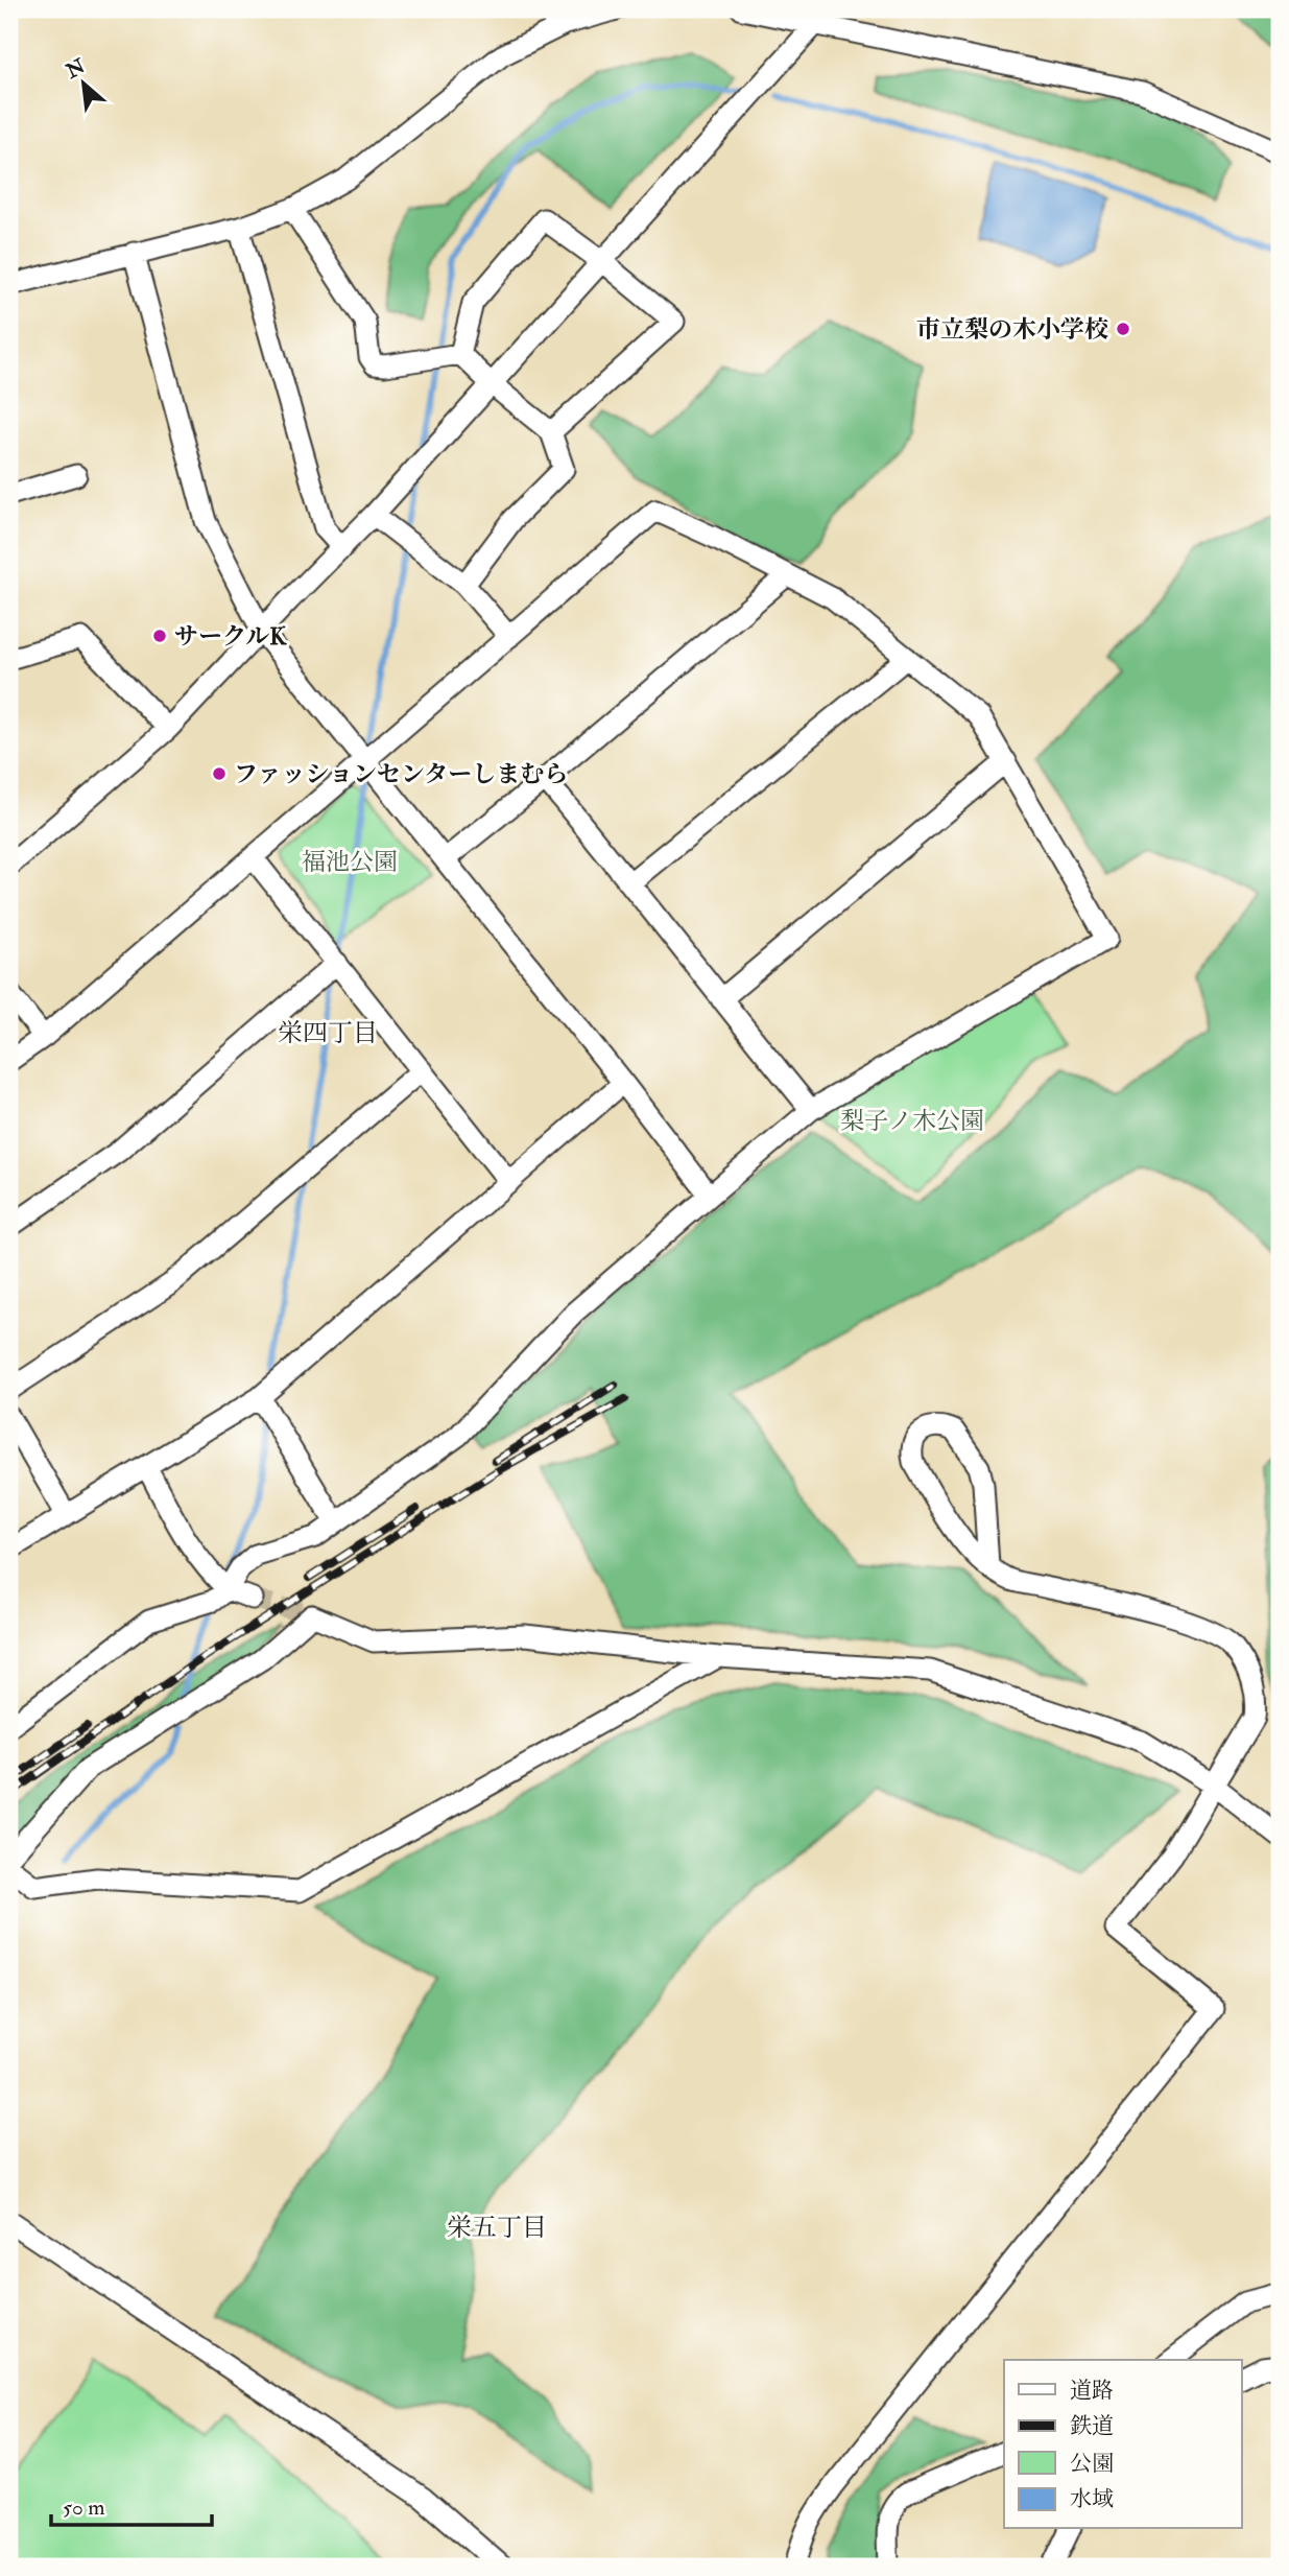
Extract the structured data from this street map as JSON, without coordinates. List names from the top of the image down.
{
  "districts": ["栄四丁目", "栄五丁目"],
  "parks": ["福池公園", "梨子ノ木公園"],
  "places": ["市立梨の木小学校", "サークルK", "ファッションセンターしまむら"],
  "legend": [
    "道路",
    "鉄道",
    "公園",
    "水域"
  ],
  "scale_bar": "50 m",
  "north": "top left"
}
